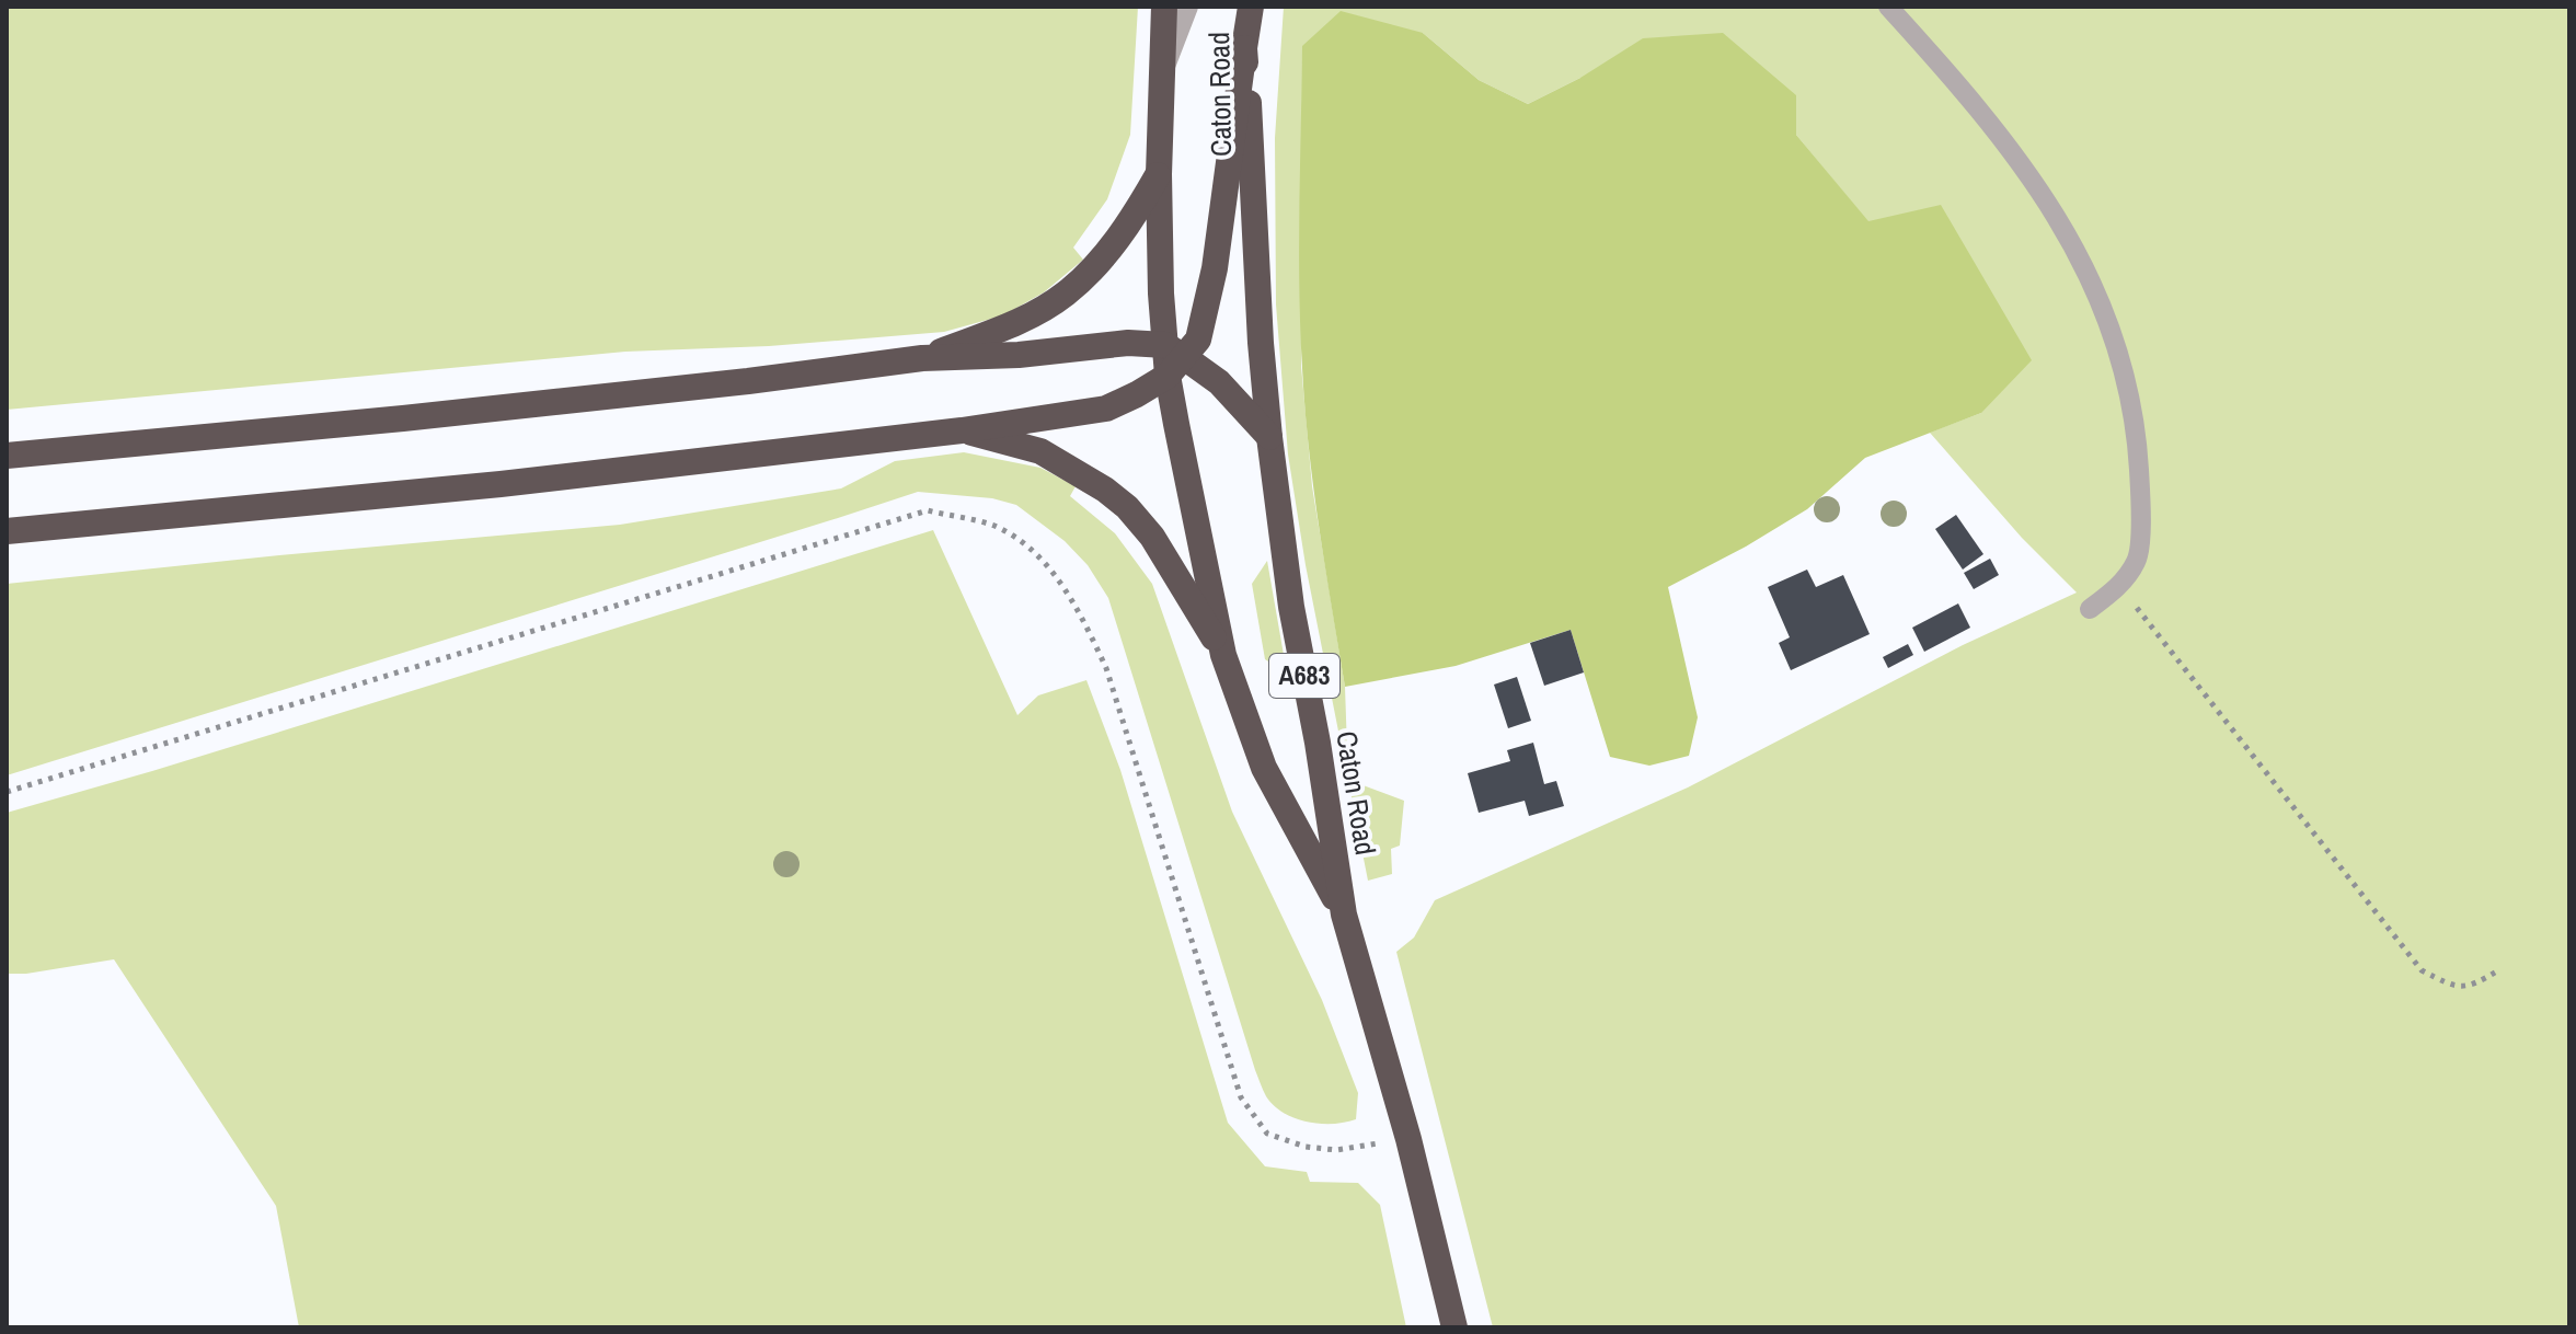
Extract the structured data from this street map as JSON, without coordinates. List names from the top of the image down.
{
  "streets": {
    "highway": ["Caton Road", "A683"]
  },
  "crossings": [
    ["Caton Road", "A683"]
  ]
}
